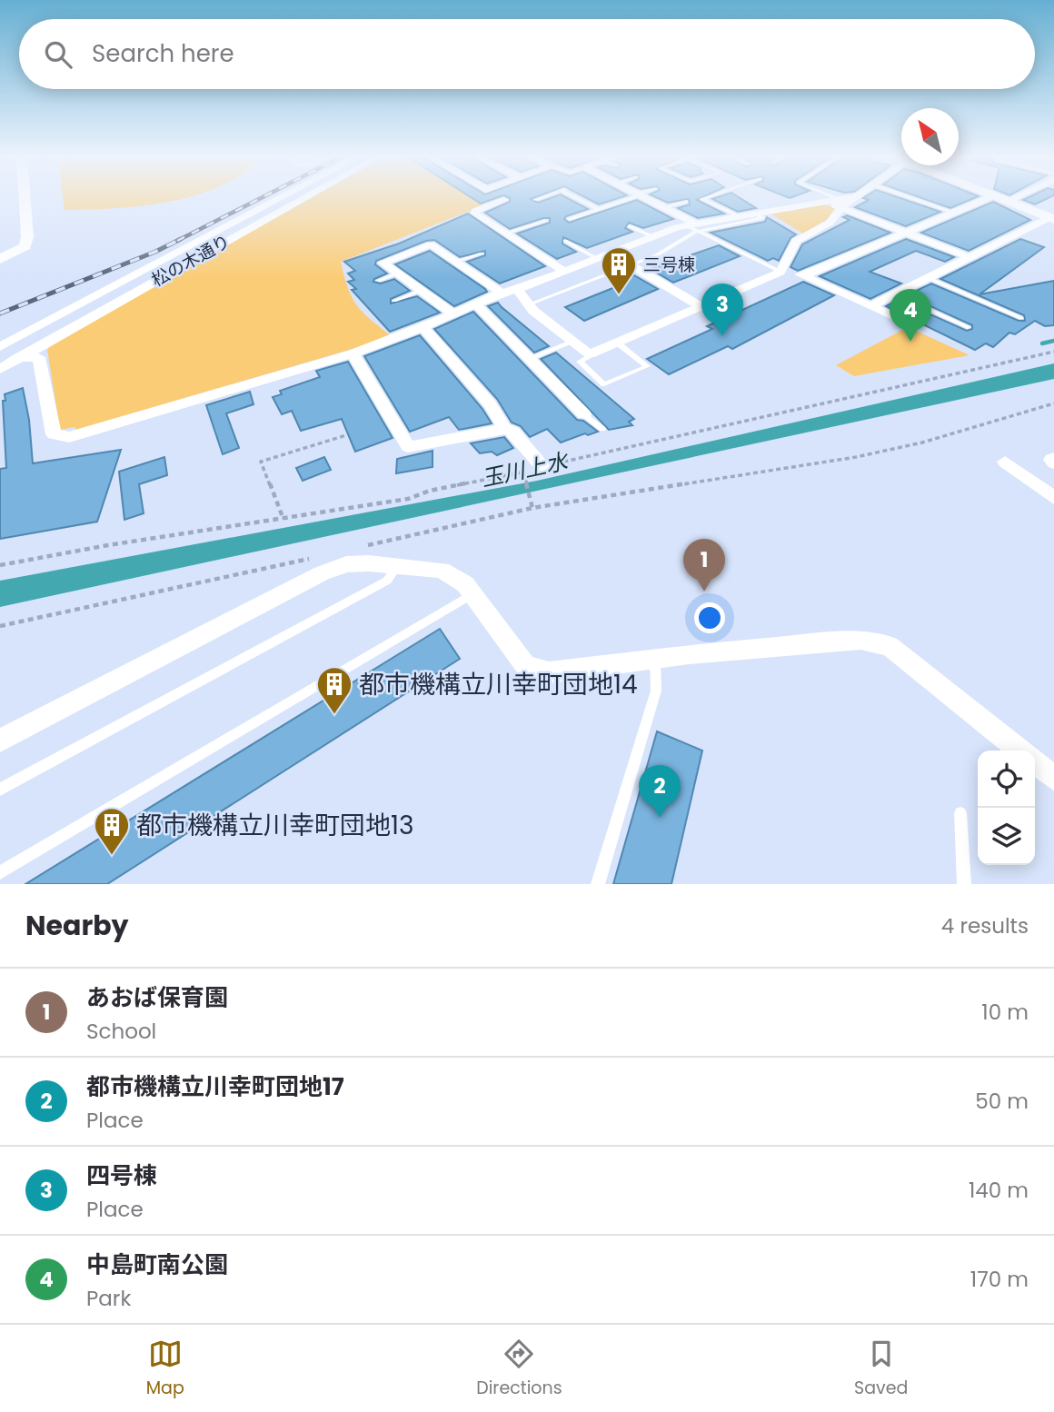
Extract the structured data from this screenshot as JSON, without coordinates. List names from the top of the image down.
{
  "streets": {
    "street": ["松の木通り"]
  },
  "water": ["玉川上水"],
  "places": {
    "building": ["三号棟", "都市機構立川幸町団地14", "都市機構立川幸町団地13"]
  },
  "north": "top left",
  "page": {
    "search": "Search here",
    "pins": [
      "3",
      "4",
      "1",
      "2"
    ],
    "heading": ["Nearby", "4 results"],
    "list": [
      {
        "mark": "1",
        "name": "あおば保育園",
        "note": "School",
        "value": "10 m"
      },
      {
        "mark": "2",
        "name": "都市機構立川幸町団地17",
        "note": "Place",
        "value": "50 m"
      },
      {
        "mark": "3",
        "name": "四号棟",
        "note": "Place",
        "value": "140 m"
      },
      {
        "mark": "4",
        "name": "中島町南公園",
        "note": "Park",
        "value": "170 m"
      }
    ],
    "nav": ["Map", "Directions", "Saved"]
  }
}
